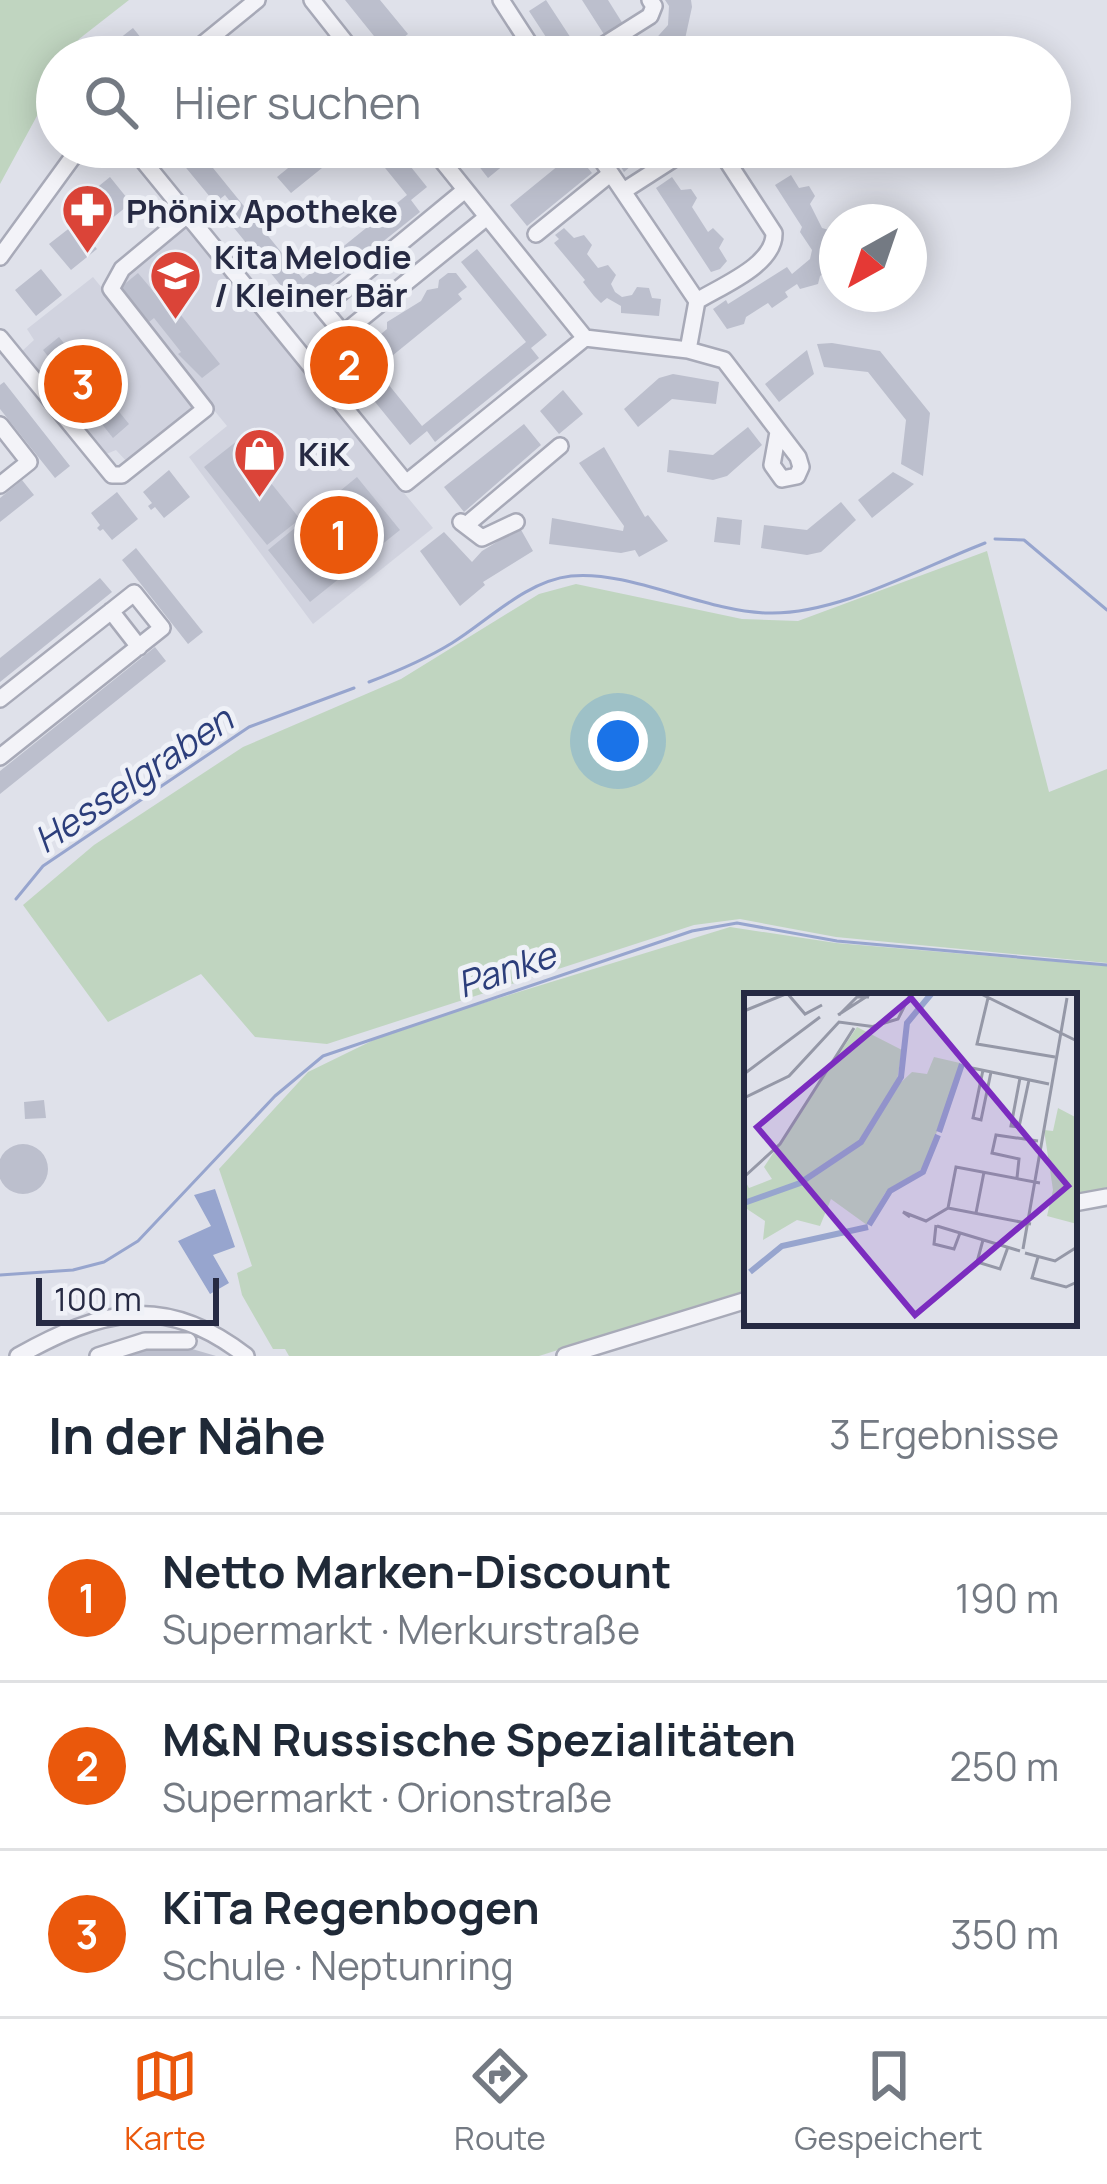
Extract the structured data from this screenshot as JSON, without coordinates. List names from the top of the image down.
{
  "water": ["Hesselgraben", "Panke"],
  "places": {
    "pharmacy": ["Phönix Apotheke"],
    "school or university": ["Kita Melodie / Kleiner Bär"],
    "shop": ["KiK"]
  },
  "scale_bar": "100 m",
  "north": "bottom left",
  "page": {
    "search": "Hier suchen",
    "pins": ["2", "3", "1"],
    "scale": "100 m",
    "heading": ["In der Nähe", "3 Ergebnisse"],
    "list": [
      {
        "mark": "1",
        "name": "Netto Marken-Discount",
        "note": "Supermarkt · Merkurstraße",
        "value": "190 m"
      },
      {
        "mark": "2",
        "name": "M&N Russische Spezialitäten",
        "note": "Supermarkt · Orionstraße",
        "value": "250 m"
      },
      {
        "mark": "3",
        "name": "KiTa Regenbogen",
        "note": "Schule · Neptunring",
        "value": "350 m"
      }
    ],
    "nav": ["Karte", "Route", "Gespeichert"]
  }
}
